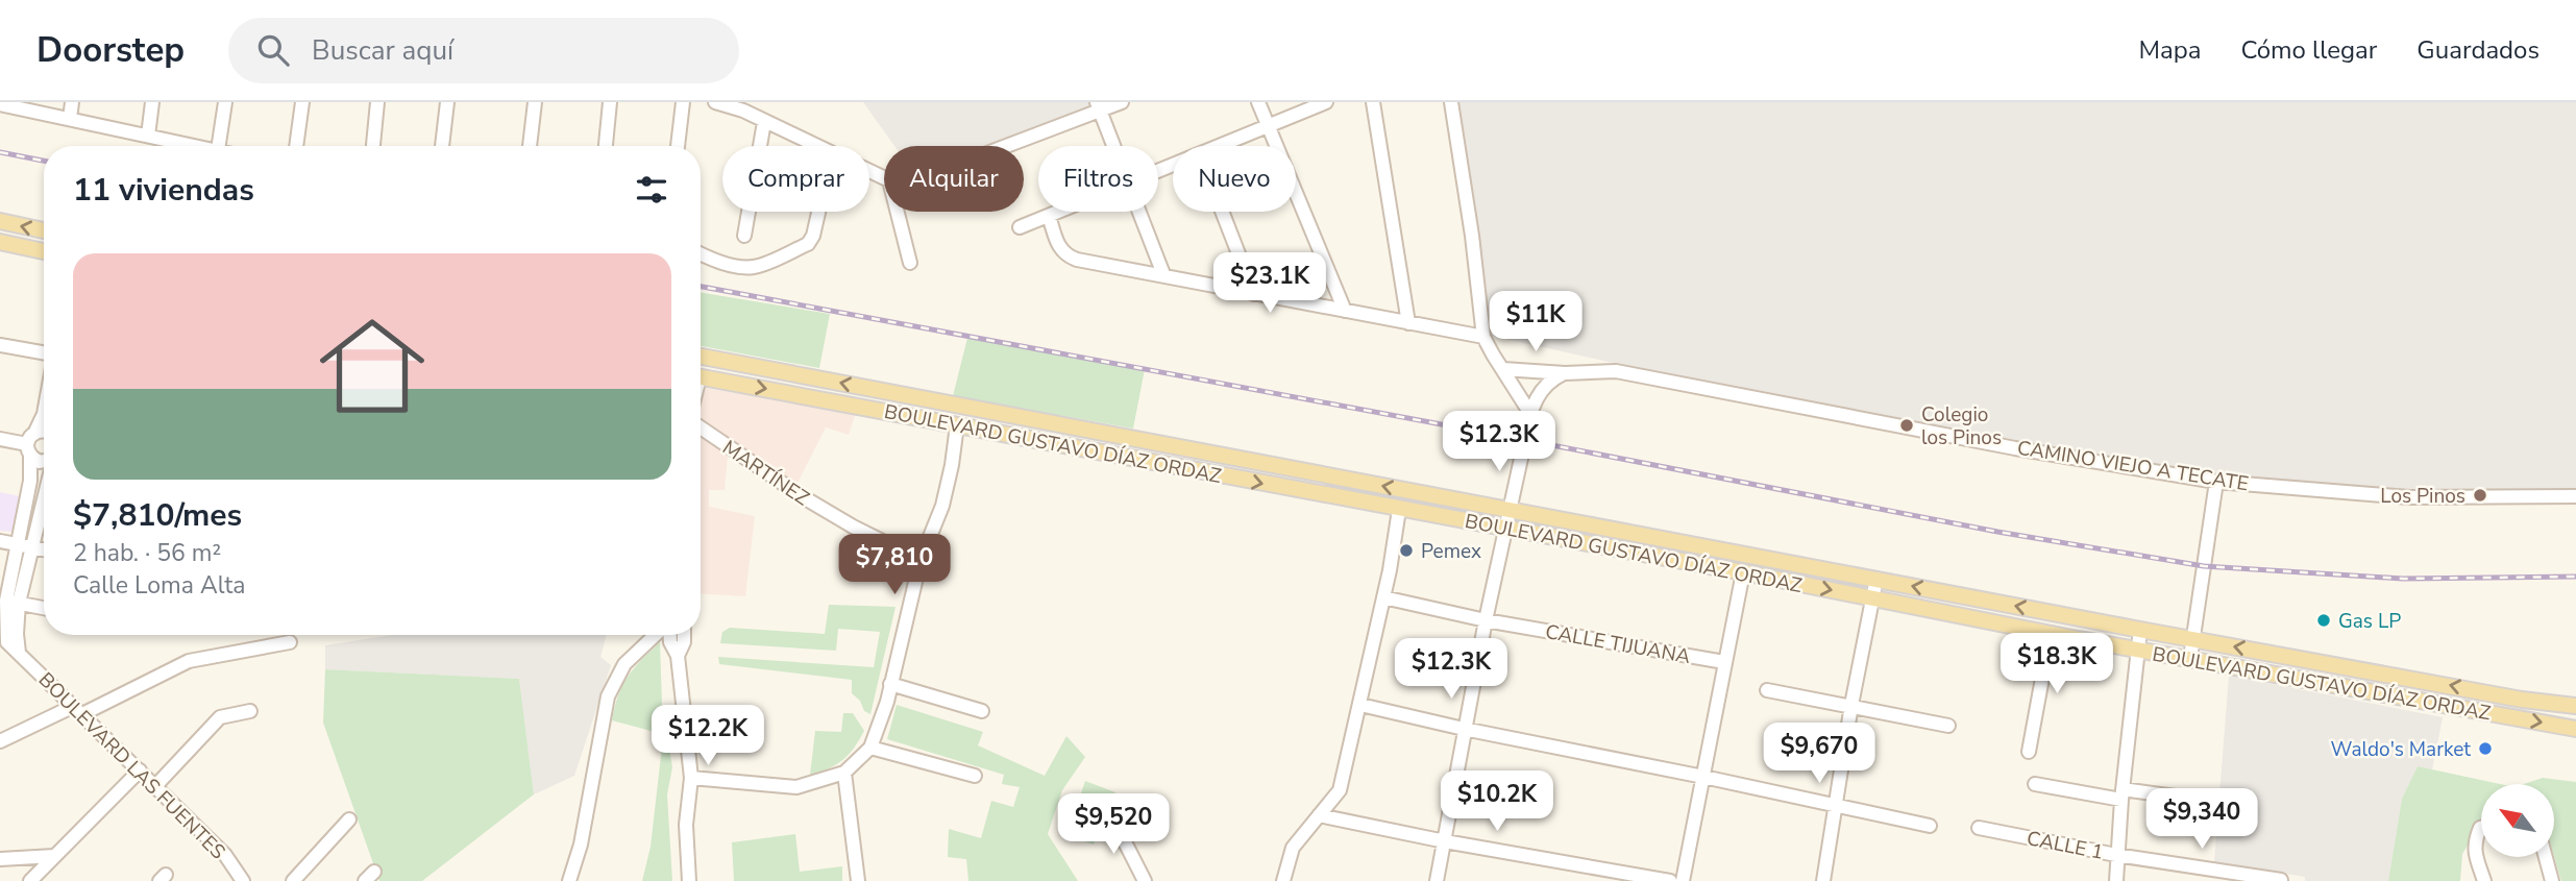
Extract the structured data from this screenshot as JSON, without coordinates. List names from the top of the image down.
{
  "streets": {
    "main road": ["BOULEVARD GUSTAVO DÍAZ ORDAZ"],
    "street": [
      "CAMINO VIEJO A TECATE",
      "MARTÍNEZ",
      "CALLE TIJUANA",
      "BOULEVARD LAS FUENTES",
      "CALLE 1"
    ]
  },
  "places": [
    "Colegio los Pinos",
    "Los Pinos",
    "Pemex",
    "Gas LP",
    "Waldo's Market"
  ],
  "north": "top left",
  "page": {
    "header": "Doorstep",
    "search": "Buscar aquí",
    "nav": ["Mapa", "Cómo llegar", "Guardados"],
    "chip": [
      "Comprar",
      "Alquilar",
      "Filtros",
      "Nuevo"
    ],
    "heading": "11 viviendas",
    "list": [
      {
        "name": "$7,810/mes",
        "note": "2 hab. · 56 m² · Calle Loma Alta"
      }
    ],
    "price": [
      "$23.1K",
      "$11K",
      "$12.3K",
      "$7,810",
      "$18.3K",
      "$12.3K",
      "$12.2K",
      "$9,670",
      "$10.2K",
      "$9,340",
      "$9,520"
    ]
  }
}
